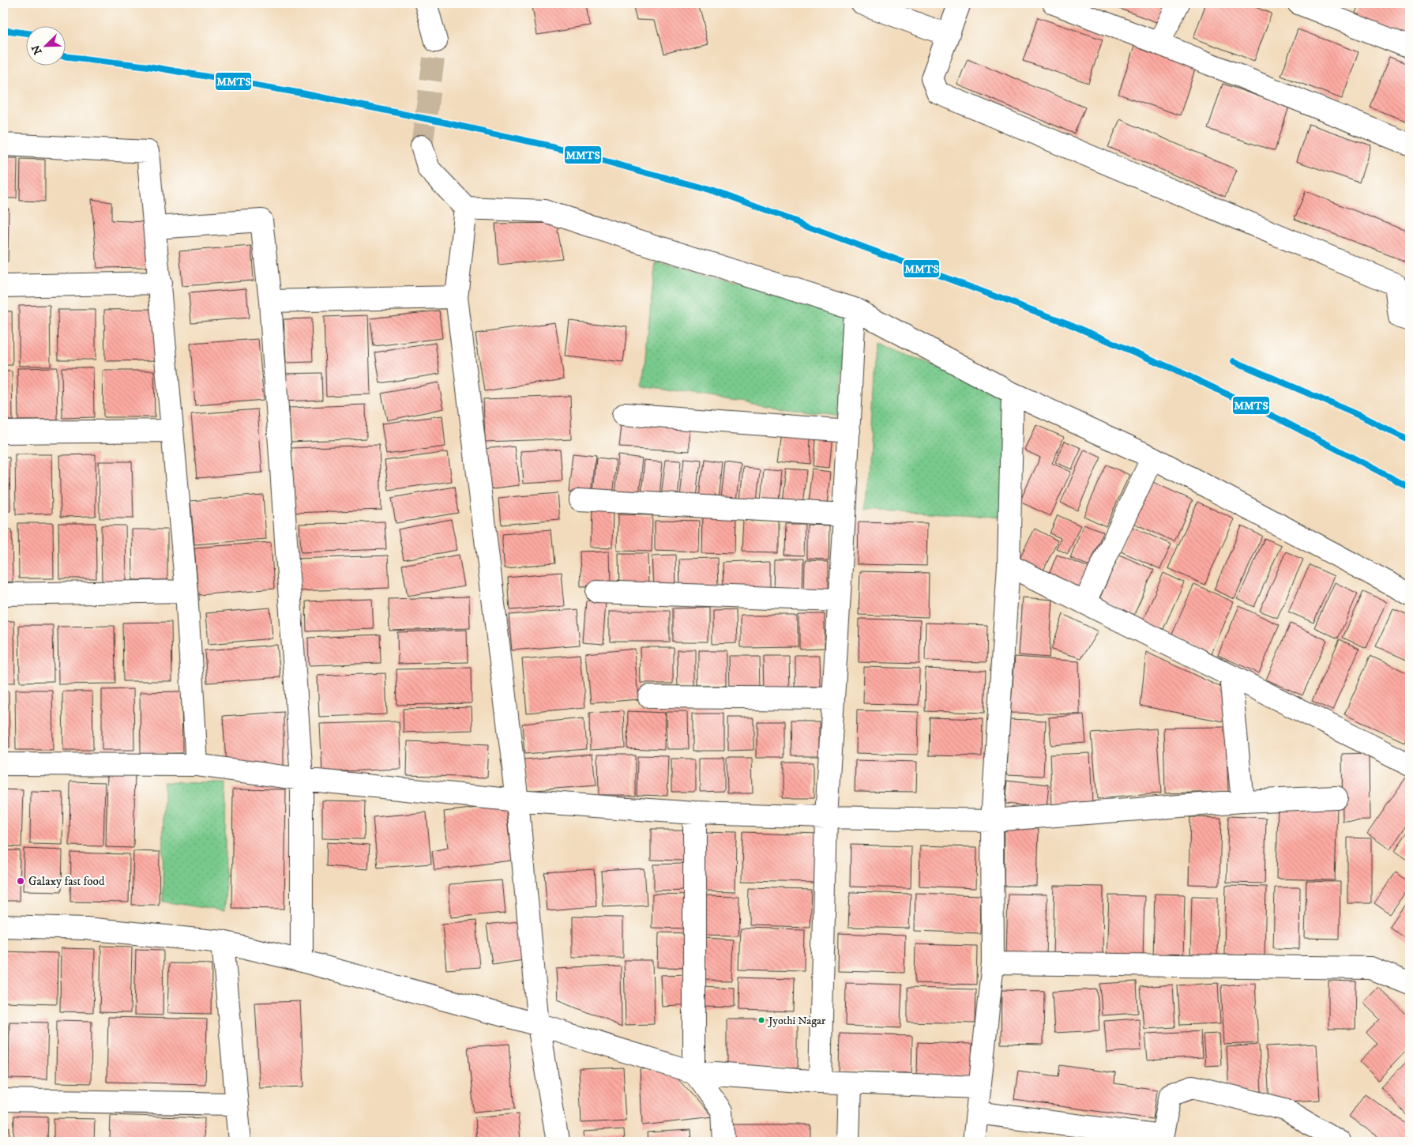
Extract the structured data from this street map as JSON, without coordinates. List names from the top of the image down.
{
  "places": ["Galaxy fast food", "Jyothi Nagar"],
  "lines": ["transit line MMTS"],
  "north": "bottom left"
}
